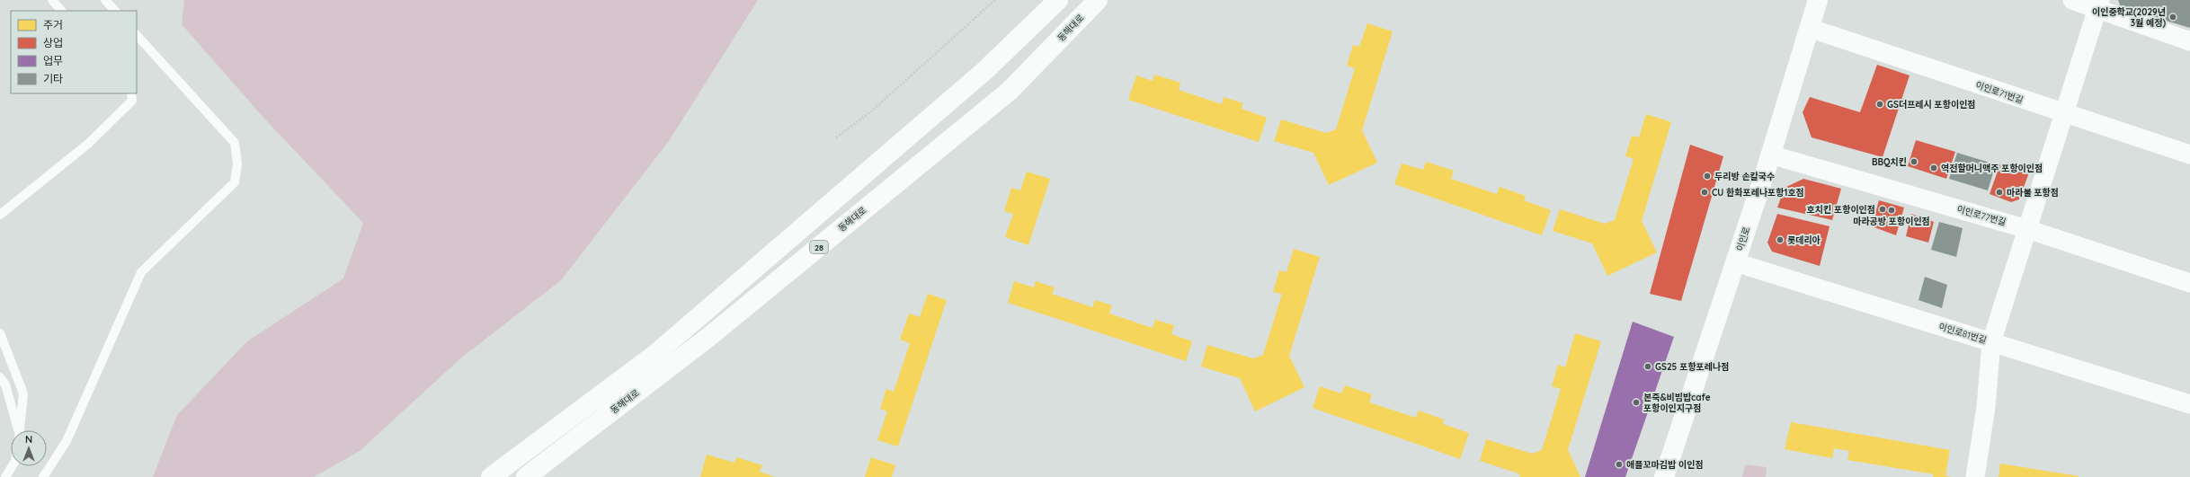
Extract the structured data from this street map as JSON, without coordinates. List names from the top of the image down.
{
  "streets": {
    "main road": ["동해대로", "이인로", "28"],
    "street": ["이인로71번길", "이인로77번길", "이인로81번길"]
  },
  "crossings": [
    ["이인로71번길", "이인로"],
    ["이인로77번길", "이인로"],
    ["이인로", "이인로81번길"]
  ],
  "places": [
    "이인중학교(2029년 3월 예정)",
    "GS더프레시 포항이인점",
    "BBQ치킨",
    "역전할머니맥주 포항이인점",
    "두리방 손칼국수",
    "CU 한화포레나포항1호점",
    "마라불 포항점",
    "호치킨 포항이인점",
    "마라공방 포항이인점",
    "롯데리아",
    "GS25 포항포레나점",
    "본죽&비빔밥cafe 포항이인지구점",
    "애플꼬마김밥 이인점"
  ],
  "legend": [
    "주거",
    "상업",
    "업무",
    "기타"
  ],
  "north": "top"
}
